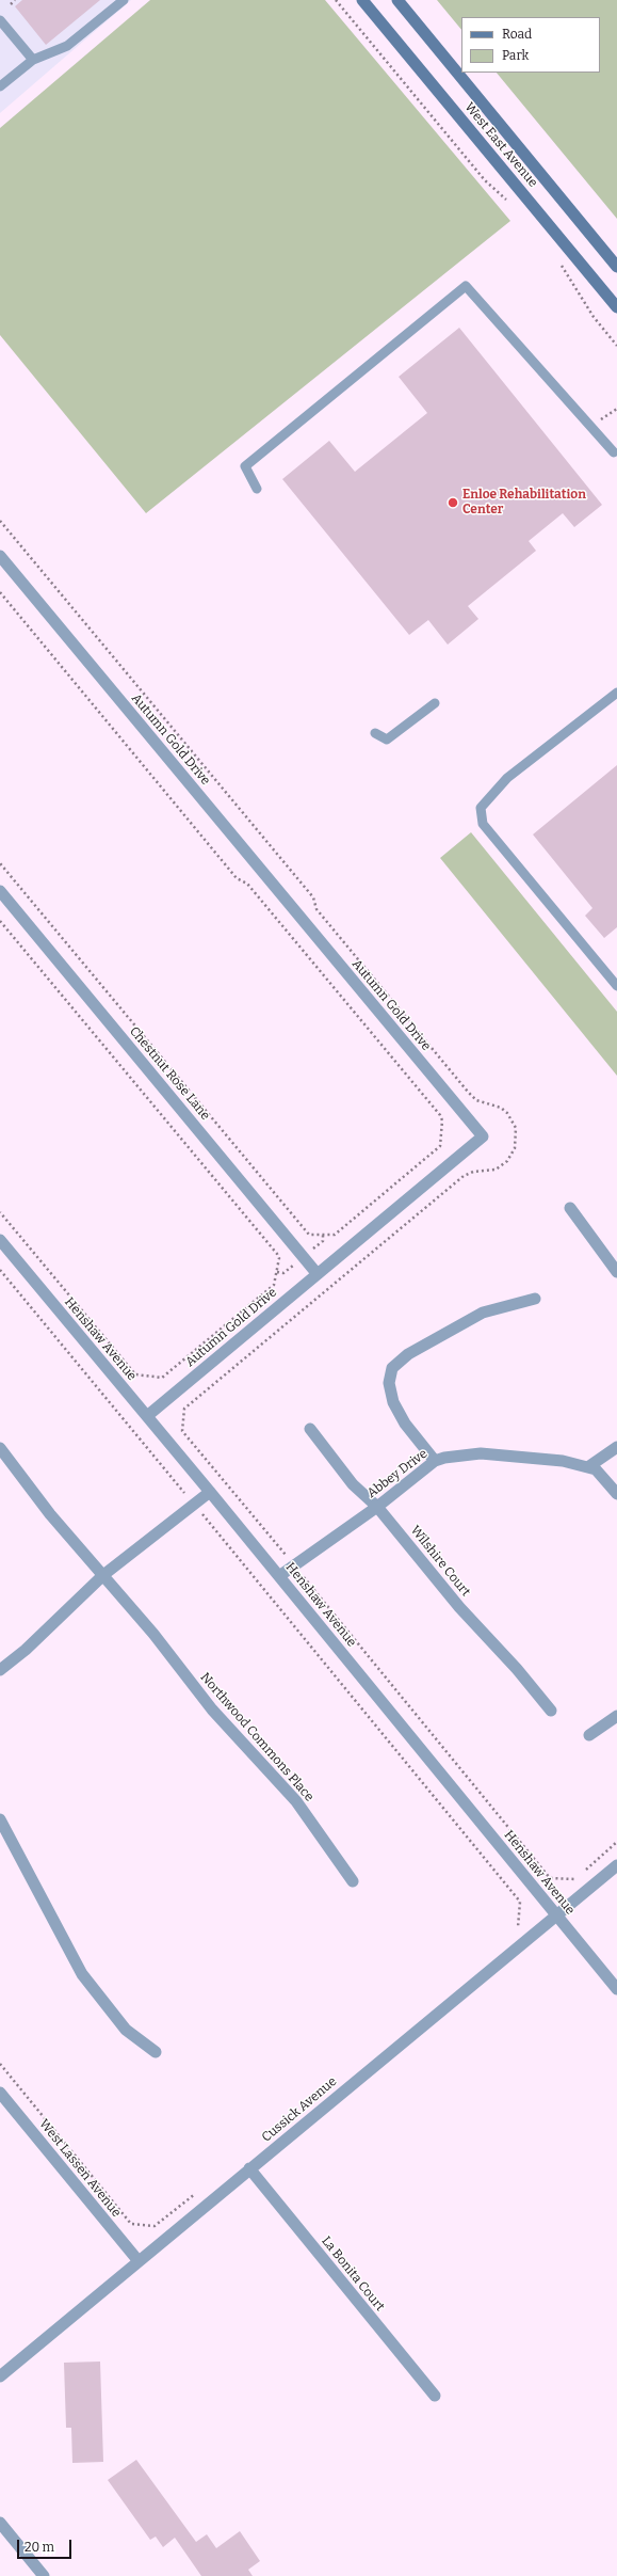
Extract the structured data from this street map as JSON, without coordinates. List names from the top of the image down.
{
  "streets": {
    "main road": ["West East Avenue"],
    "street": [
      "Autumn Gold Drive",
      "Chestnut Rose Lane",
      "Henshaw Avenue",
      "Abbey Drive",
      "Wilshire Court",
      "Northwood Commons Place",
      "Cussick Avenue",
      "West Lassen Avenue",
      "La Bonita Court"
    ]
  },
  "crossings": [
    ["Autumn Gold Drive", "Chestnut Rose Lane"],
    ["Autumn Gold Drive", "Henshaw Avenue"],
    ["Henshaw Avenue", "Abbey Drive"],
    ["Henshaw Avenue", "Cussick Avenue"],
    ["Abbey Drive", "Wilshire Court"],
    ["Cussick Avenue", "West Lassen Avenue"],
    ["Cussick Avenue", "La Bonita Court"]
  ],
  "places": ["Enloe Rehabilitation Center"],
  "legend": ["Road", "Park"],
  "scale_bar": "20 m"
}
